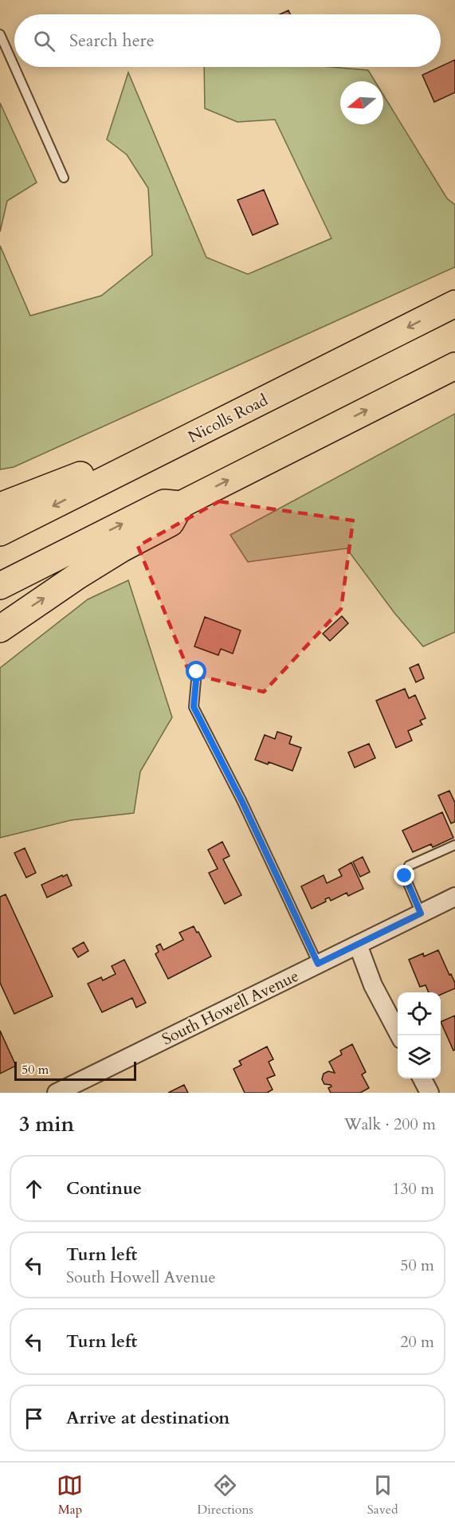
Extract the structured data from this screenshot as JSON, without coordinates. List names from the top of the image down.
{
  "streets": {
    "highway": ["Nicolls Road"],
    "street": ["South Howell Avenue"]
  },
  "scale_bar": "50 m",
  "north": "left",
  "page": {
    "search": "Search here",
    "scale": "50 m",
    "heading": ["3 min", "Walk · 200 m"],
    "list": [
      ["Continue", "130 m"],
      ["Turn left", "South Howell Avenue", "50 m"],
      ["Turn left", "20 m"],
      "Arrive at destination"
    ],
    "nav": ["Map", "Directions", "Saved"]
  }
}
